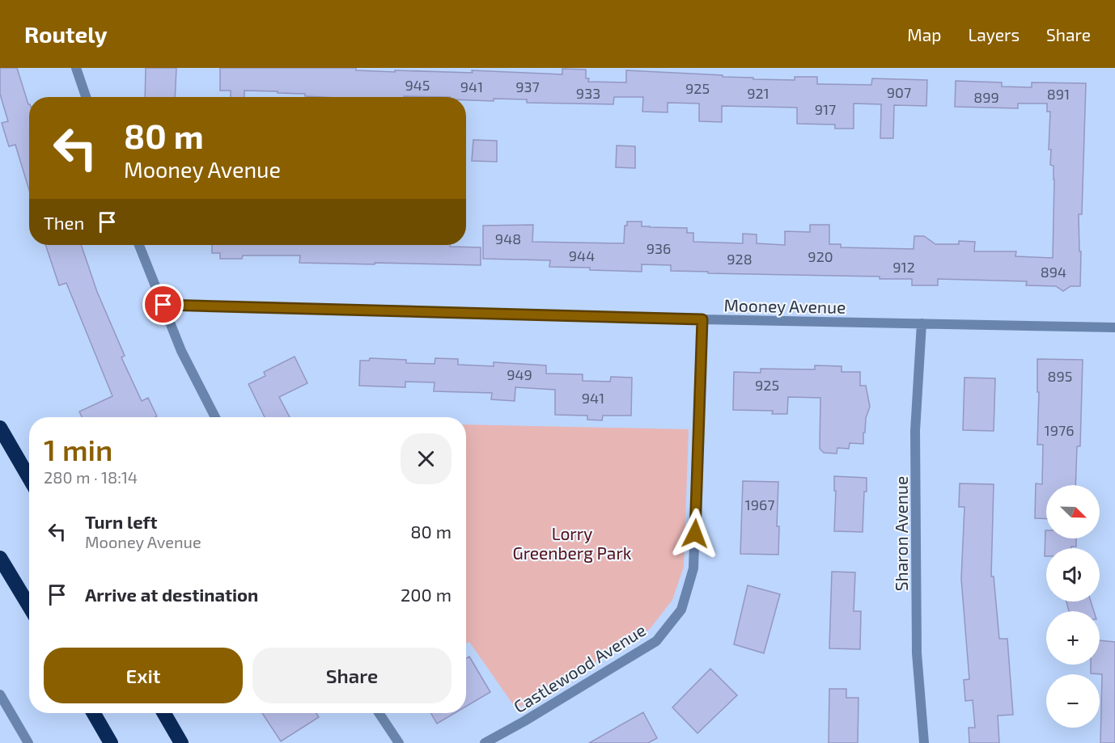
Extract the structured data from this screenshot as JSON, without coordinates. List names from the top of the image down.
{
  "streets": {
    "street": ["Mooney Avenue", "Sharon Avenue", "Castlewood Avenue"]
  },
  "crossings": [
    ["Mooney Avenue", "Sharon Avenue"],
    ["Mooney Avenue", "Castlewood Avenue"]
  ],
  "parks": ["Lorry Greenberg Park"],
  "house_numbers": [
    "945",
    "941",
    "937",
    "925",
    "907",
    "933",
    "921",
    "891",
    "899",
    "917",
    "948",
    "936",
    "944",
    "920",
    "928",
    "912",
    "894",
    "949",
    "895",
    "925",
    "941",
    "1976",
    "1967"
  ],
  "north": "bottom right",
  "page": {
    "header": "Routely",
    "nav": ["Map", "Layers", "Share"],
    "turn": ["80 m", "Mooney Avenue"],
    "then": "Then",
    "heading": ["1 min", "280 m · 18:14"],
    "map_buttons": ["+", "−"],
    "list": [
      {
        "name": "Turn left",
        "note": "Mooney Avenue",
        "value": "80 m"
      },
      {
        "name": "Arrive at destination",
        "value": "200 m"
      }
    ],
    "buttons": ["Exit", "Share"]
  }
}
